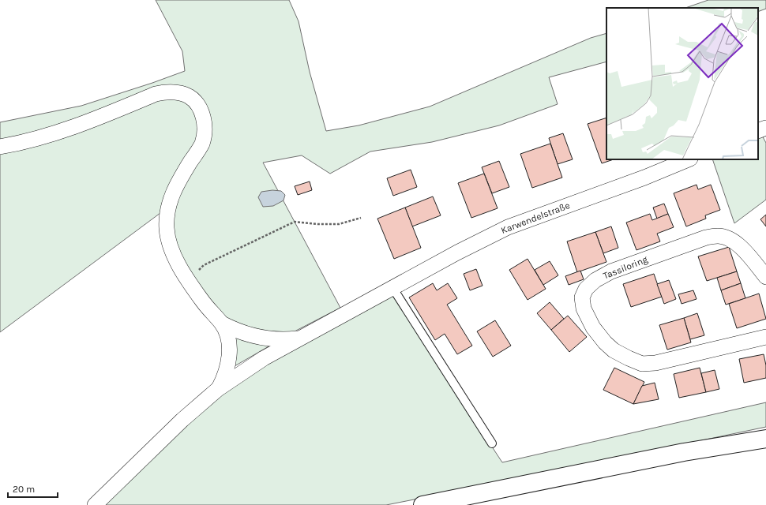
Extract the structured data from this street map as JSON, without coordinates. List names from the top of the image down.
{
  "streets": {
    "street": ["Karwendelstraße", "Tassiloring"]
  },
  "scale_bar": "20 m"
}
